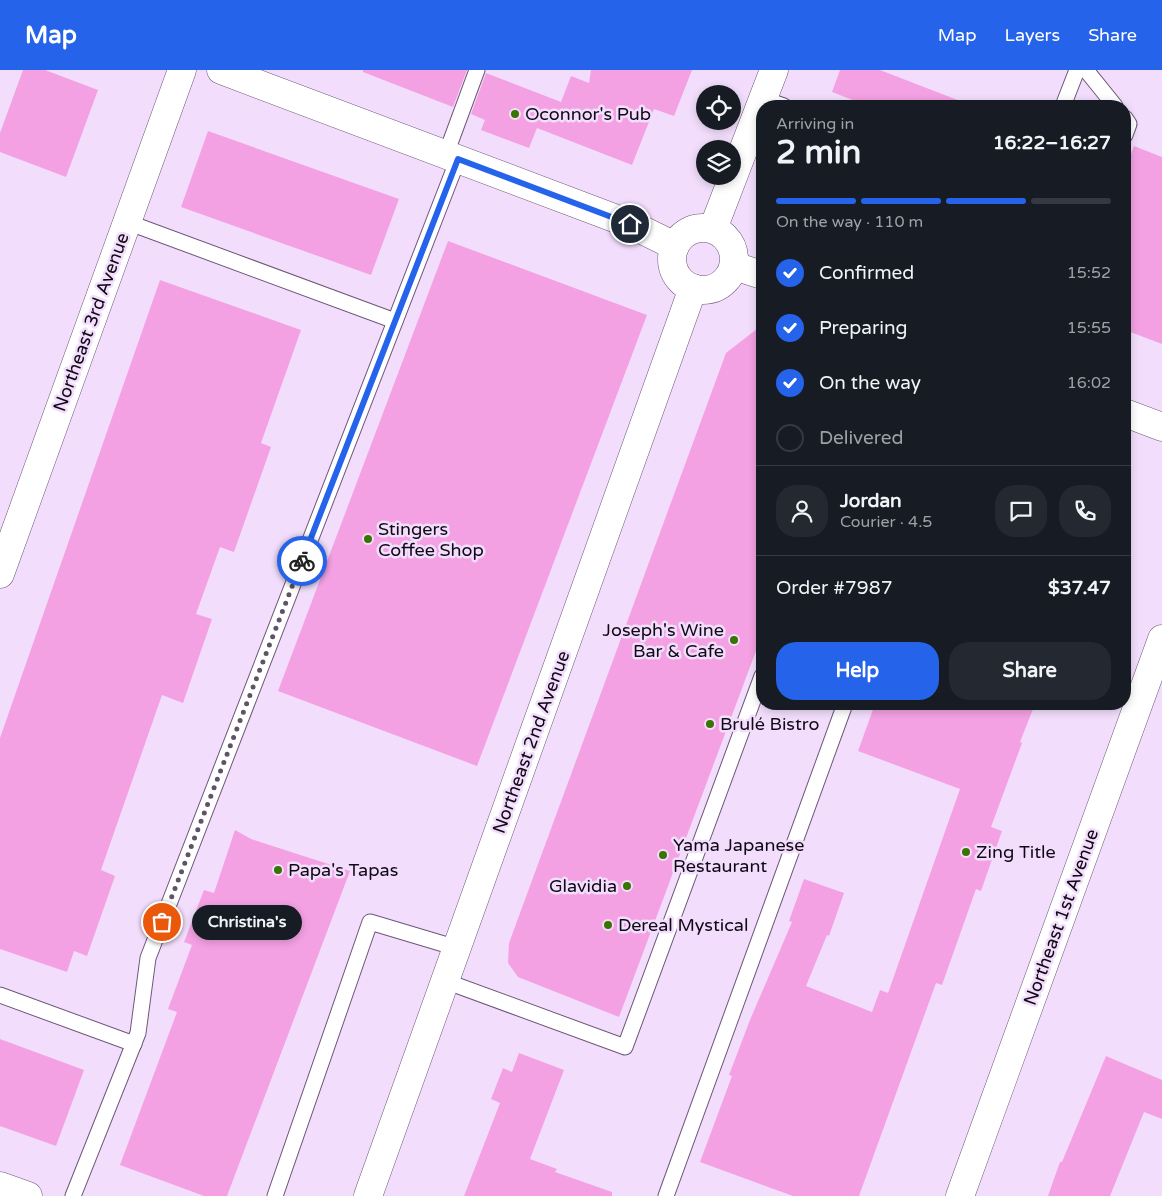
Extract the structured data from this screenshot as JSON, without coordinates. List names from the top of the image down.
{
  "streets": {
    "street": ["Northeast 3rd Avenue", "Northeast 2nd Avenue", "Northeast 1st Avenue"]
  },
  "places": [
    "Oconnor's Pub",
    "Stingers Coffee Shop",
    "Joseph's Wine Bar & Cafe",
    "Brulé Bistro",
    "Zing Title",
    "Yama Japanese Restaurant",
    "Papa's Tapas",
    "Glavidia",
    "Christina's",
    "Dereal Mystical"
  ],
  "page": {
    "header": "Map",
    "nav": ["Map", "Layers", "Share"],
    "heading": ["2 min", "Arriving in", "16:22–16:27"],
    "panel": [
      "Jordan",
      "Courier · 4.5",
      "Order #7987",
      "$37.47"
    ],
    "bar": "On the way · 110 m",
    "list": [
      ["Confirmed", "15:52"],
      ["Preparing", "15:55"],
      ["On the way", "16:02"],
      "Delivered"
    ],
    "buttons": ["Help", "Share"],
    "bubble": "Christina's"
  }
}
